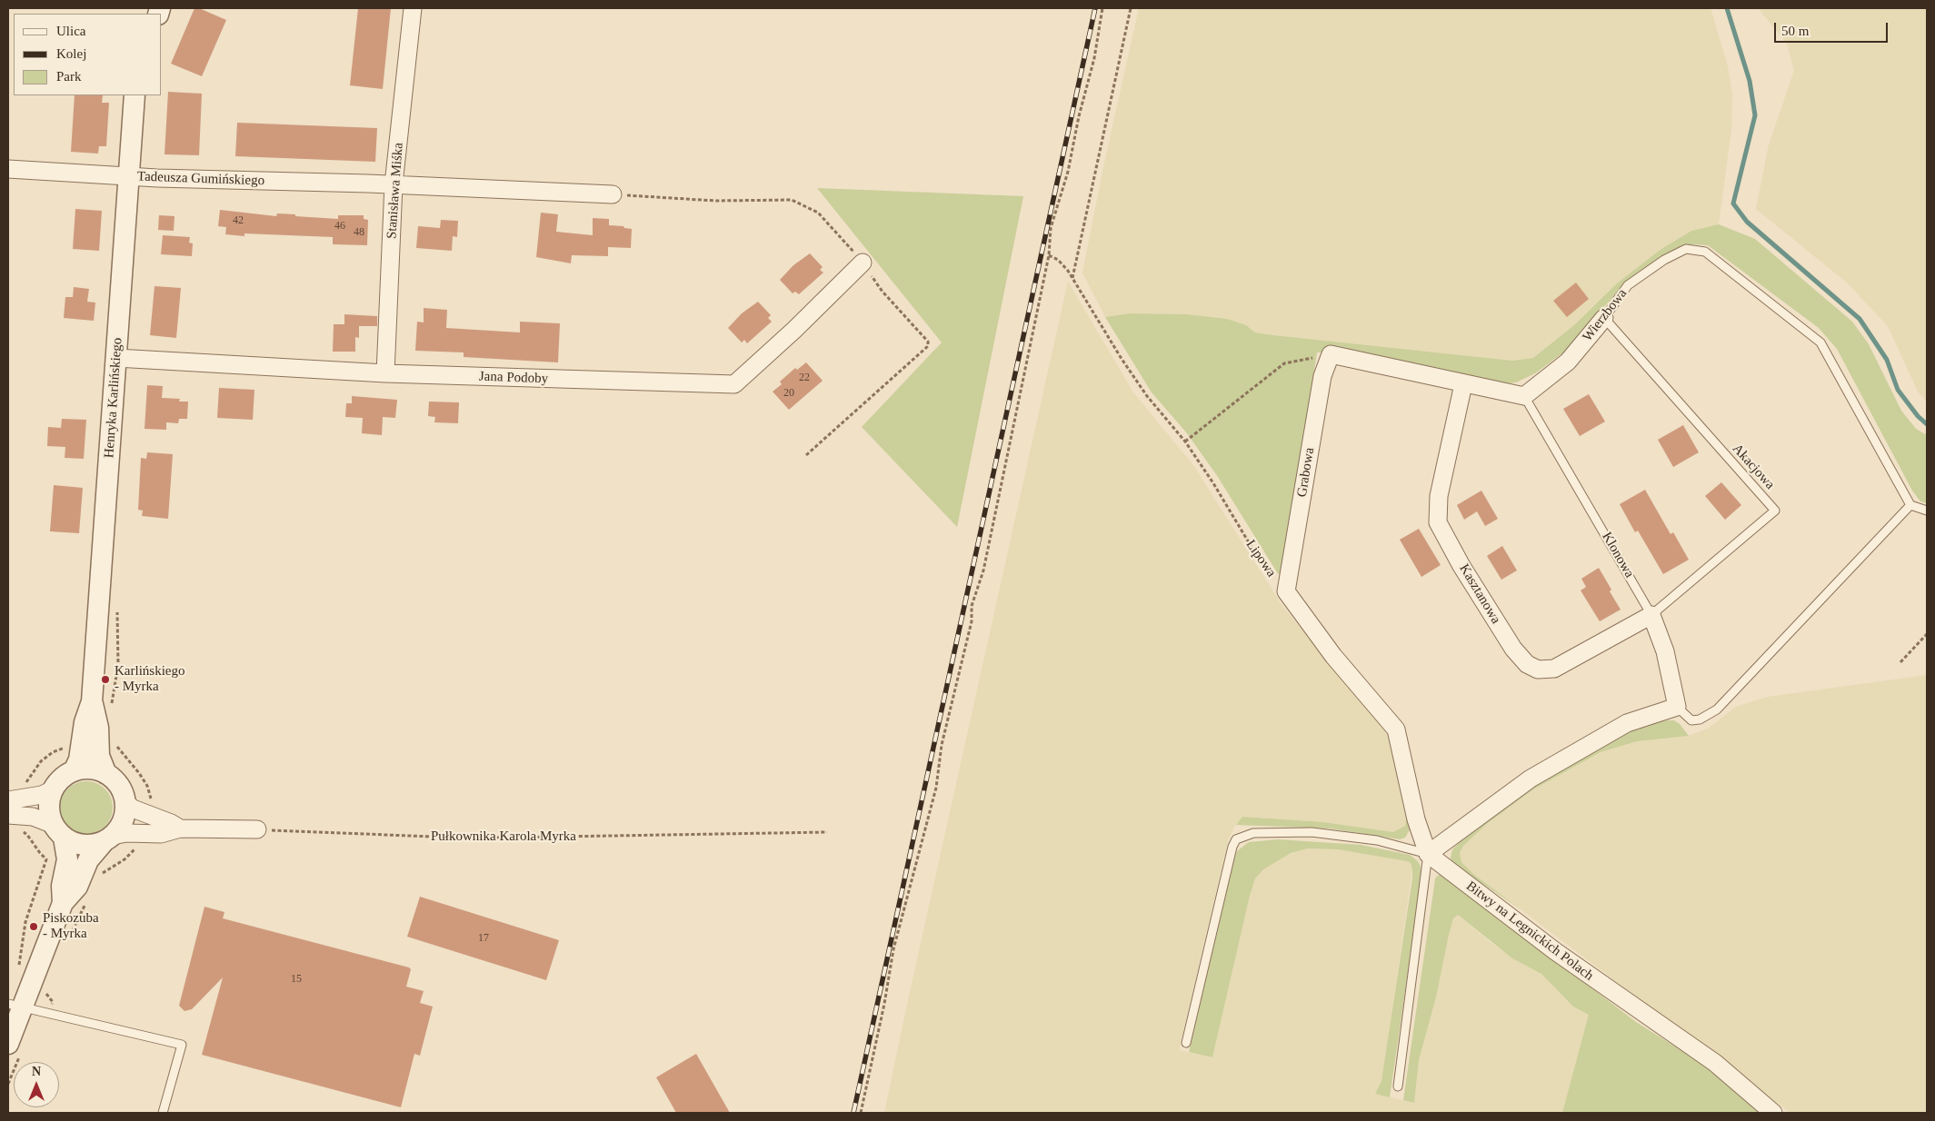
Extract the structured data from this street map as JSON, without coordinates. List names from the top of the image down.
{
  "streets": {
    "street": [
      "Tadeusza Gumińskiego",
      "Stanisława Miśka",
      "Wierzbowa",
      "Jana Podoby",
      "Henryka Karlińskiego",
      "Grabowa",
      "Klonowa",
      "Kasztanowa",
      "Bitwy na Legnickich Polach"
    ],
    "lane": ["Akacjowa"],
    "path": ["Lipowa", "Pułkownika Karola Myrka"]
  },
  "crossings": [
    ["Tadeusza Gumińskiego", "Stanisława Miśka"],
    ["Tadeusza Gumińskiego", "Henryka Karlińskiego"],
    ["Stanisława Miśka", "Jana Podoby"],
    ["Wierzbowa", "Akacjowa"],
    ["Wierzbowa", "Klonowa"],
    ["Jana Podoby", "Henryka Karlińskiego"],
    ["Akacjowa", "Klonowa"],
    ["Akacjowa", "Kasztanowa"],
    ["Grabowa", "Lipowa"],
    ["Klonowa", "Kasztanowa"]
  ],
  "places": ["Karlińskiego - Myrka", "Piskozuba - Myrka"],
  "house_numbers": [
    "42",
    "46",
    "48",
    "22",
    "20",
    "17",
    "15"
  ],
  "legend": ["Ulica", "Kolej", "Park"],
  "scale_bar": "50 m",
  "north": "top"
}
